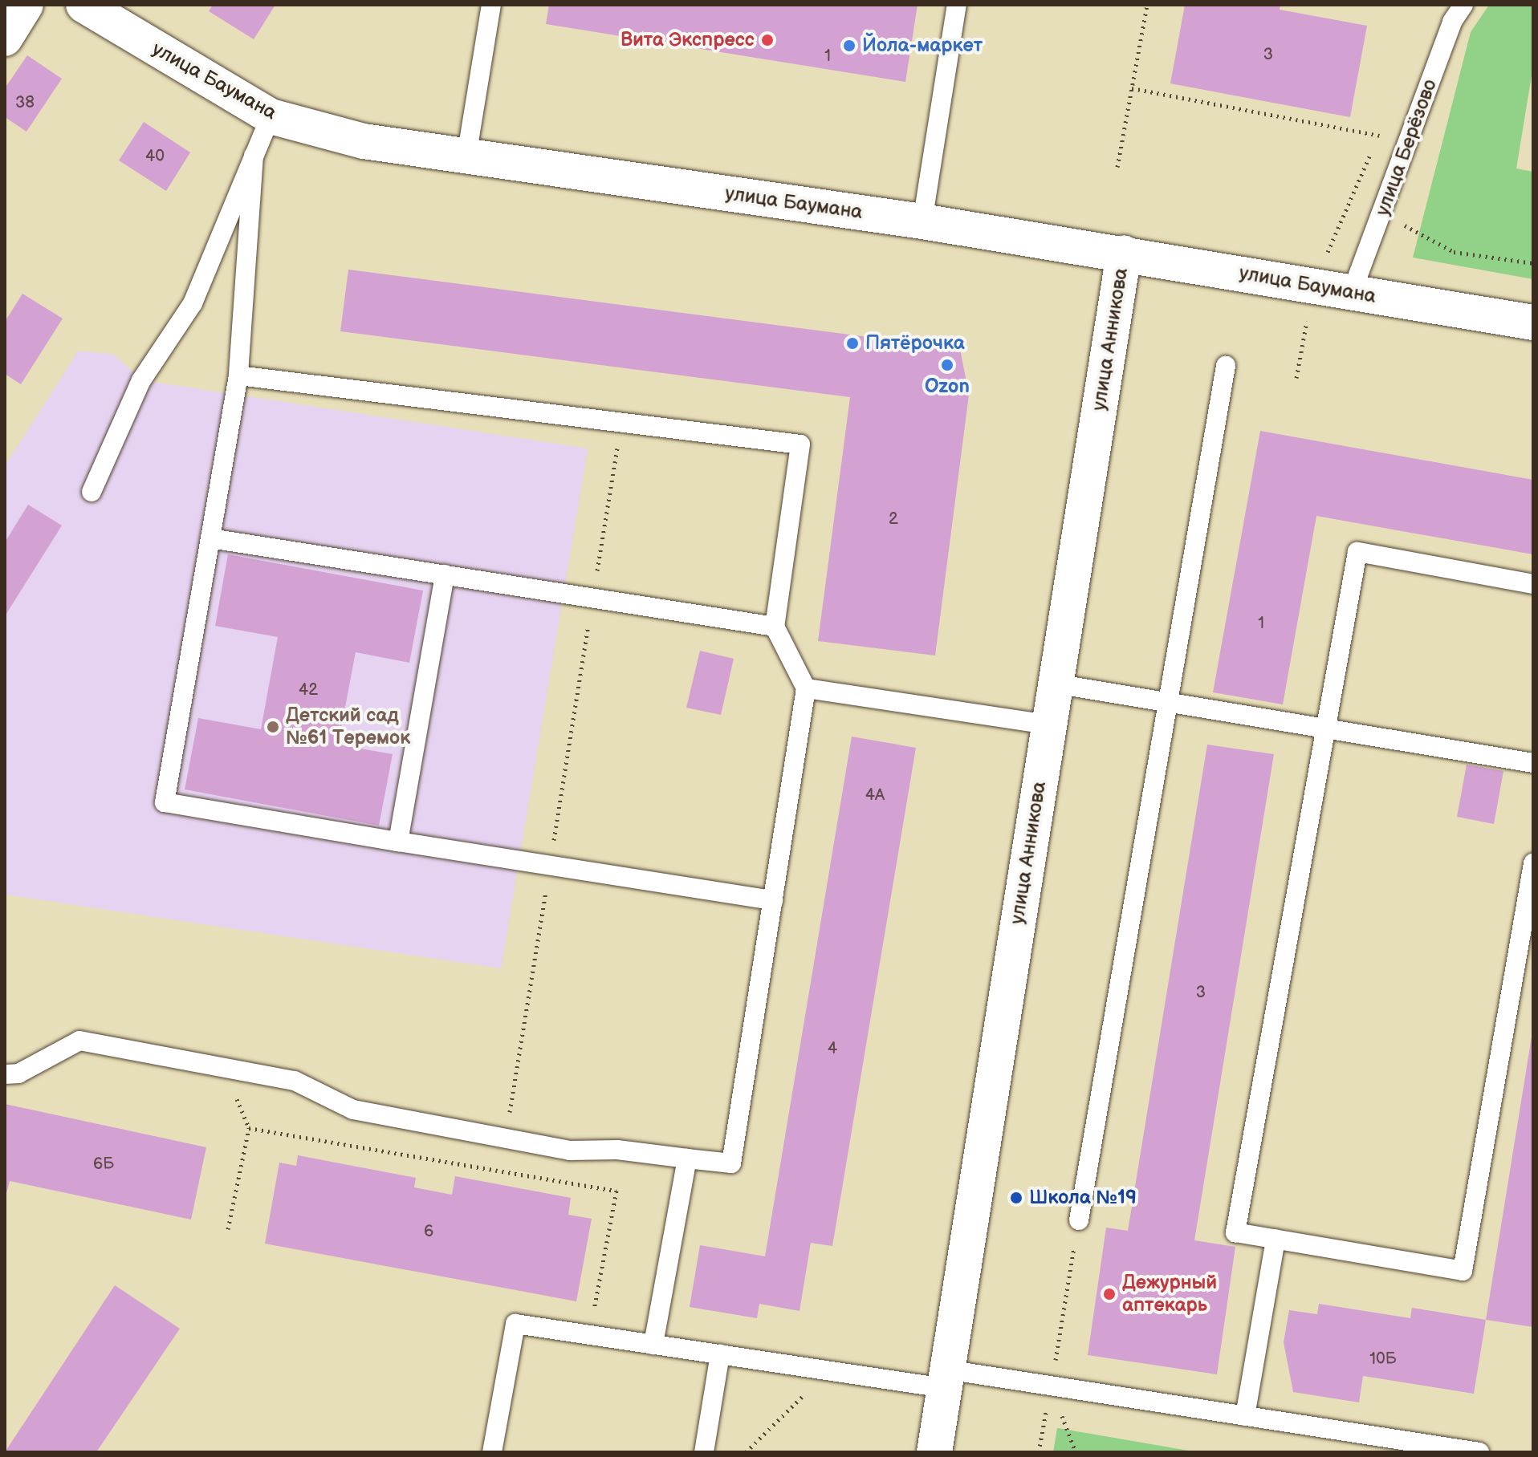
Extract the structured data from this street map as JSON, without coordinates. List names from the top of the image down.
{
  "streets": {
    "street": ["улица Баумана", "улица Анникова"],
    "lane": ["улица Берёзово"]
  },
  "crossings": [
    ["улица Баумана", "улица Берёзово"],
    ["улица Баумана", "улица Анникова"]
  ],
  "places": [
    "Вита Экспресс",
    "Йола-маркет",
    "Пятёрочка",
    "Ozon",
    "Детский сад №61 Теремок",
    "Школа №19",
    "Дежурный аптекарь"
  ],
  "house_numbers": [
    "3",
    "1",
    "38",
    "40",
    "2",
    "1",
    "42",
    "4А",
    "3",
    "4",
    "6Б",
    "6",
    "10Б"
  ]
}
